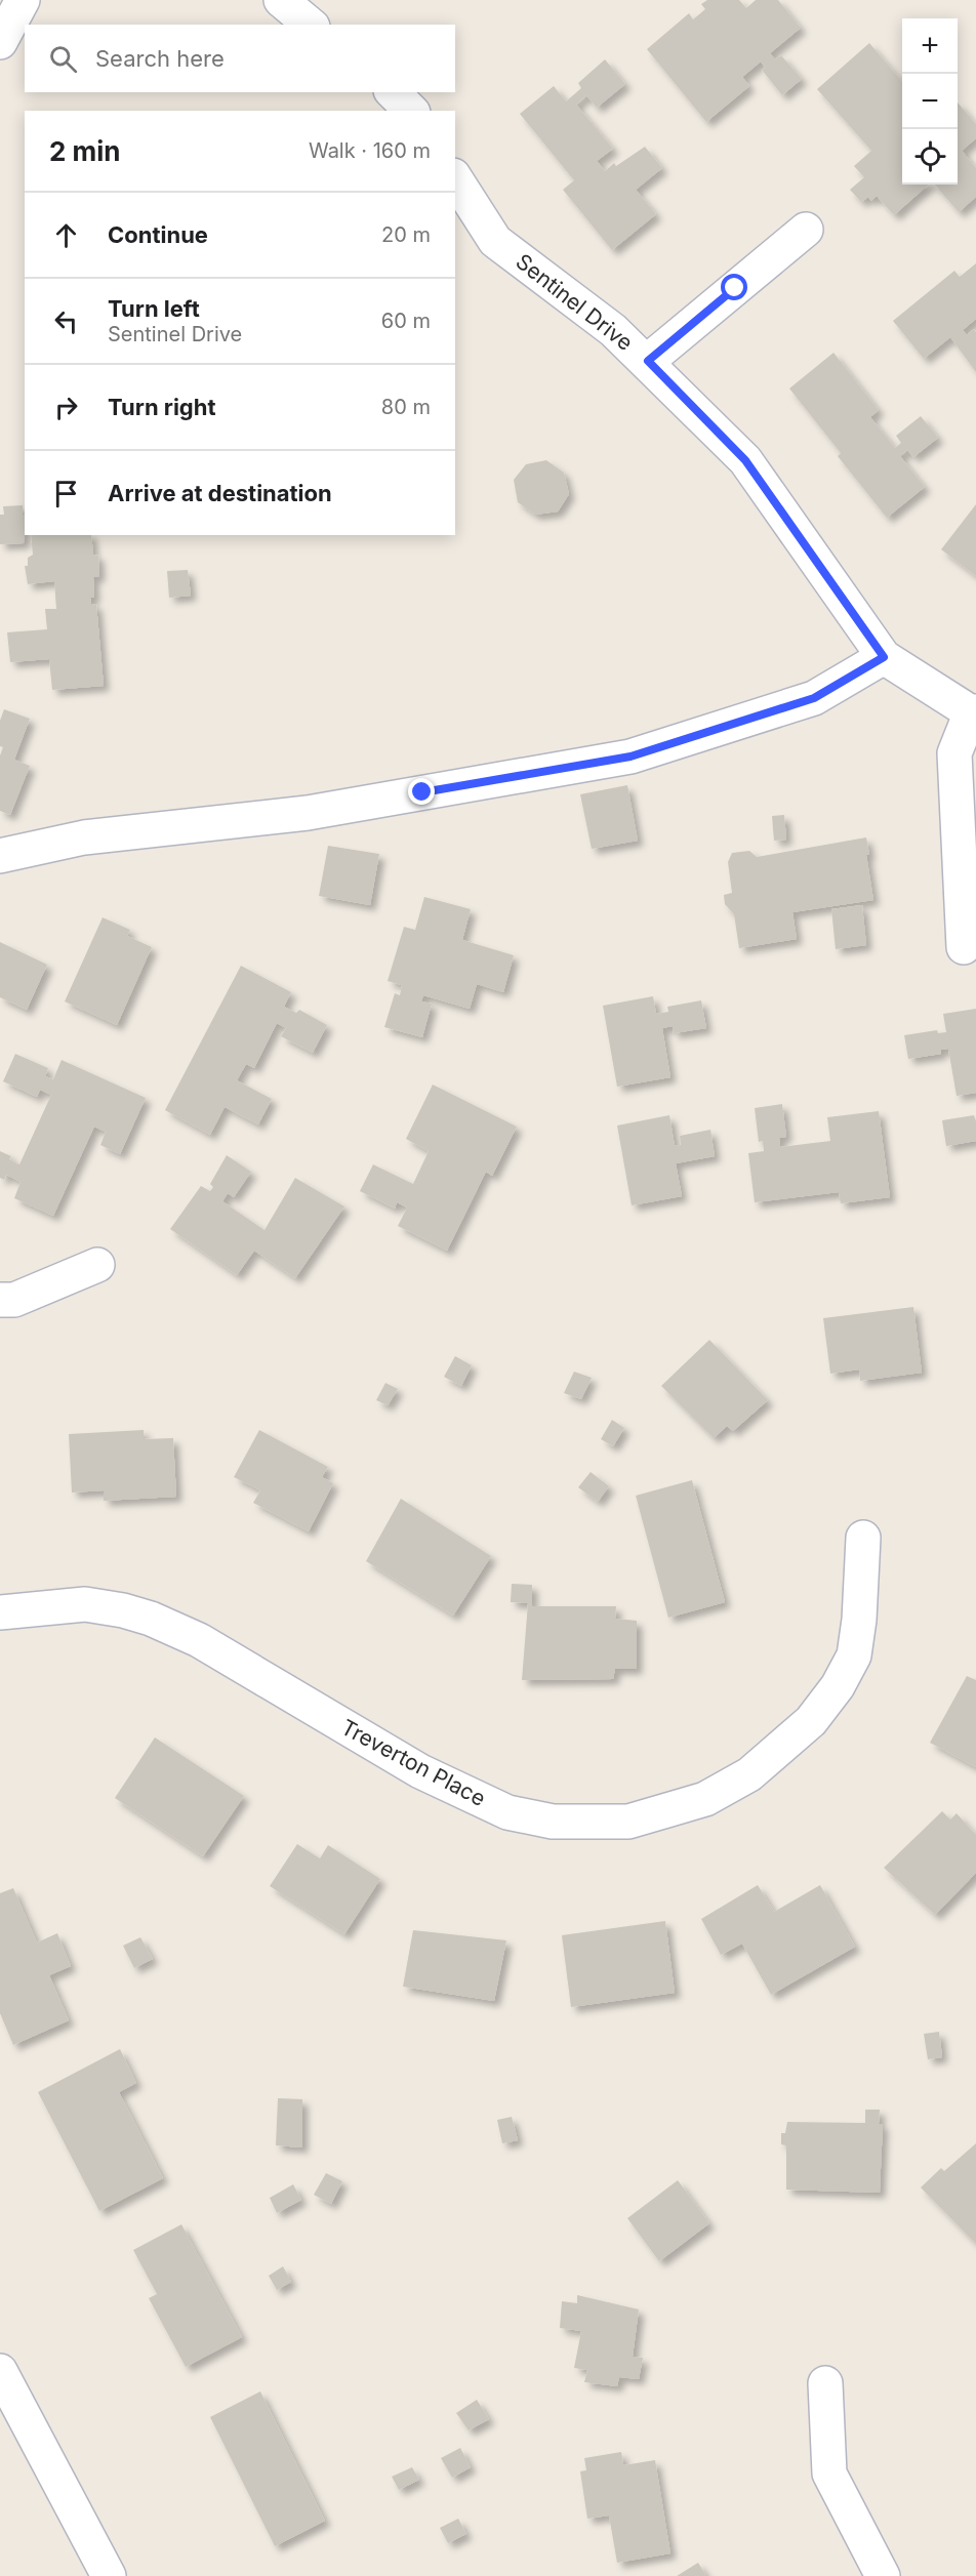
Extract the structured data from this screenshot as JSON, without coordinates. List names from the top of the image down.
{
  "streets": {
    "street": ["Sentinel Drive", "Treverton Place"]
  },
  "page": {
    "map_buttons": ["+", "−"],
    "search": "Search here",
    "heading": ["2 min", "Walk · 160 m"],
    "list": [
      ["Continue", "20 m"],
      ["Turn left", "Sentinel Drive", "60 m"],
      ["Turn right", "80 m"],
      "Arrive at destination"
    ]
  }
}
